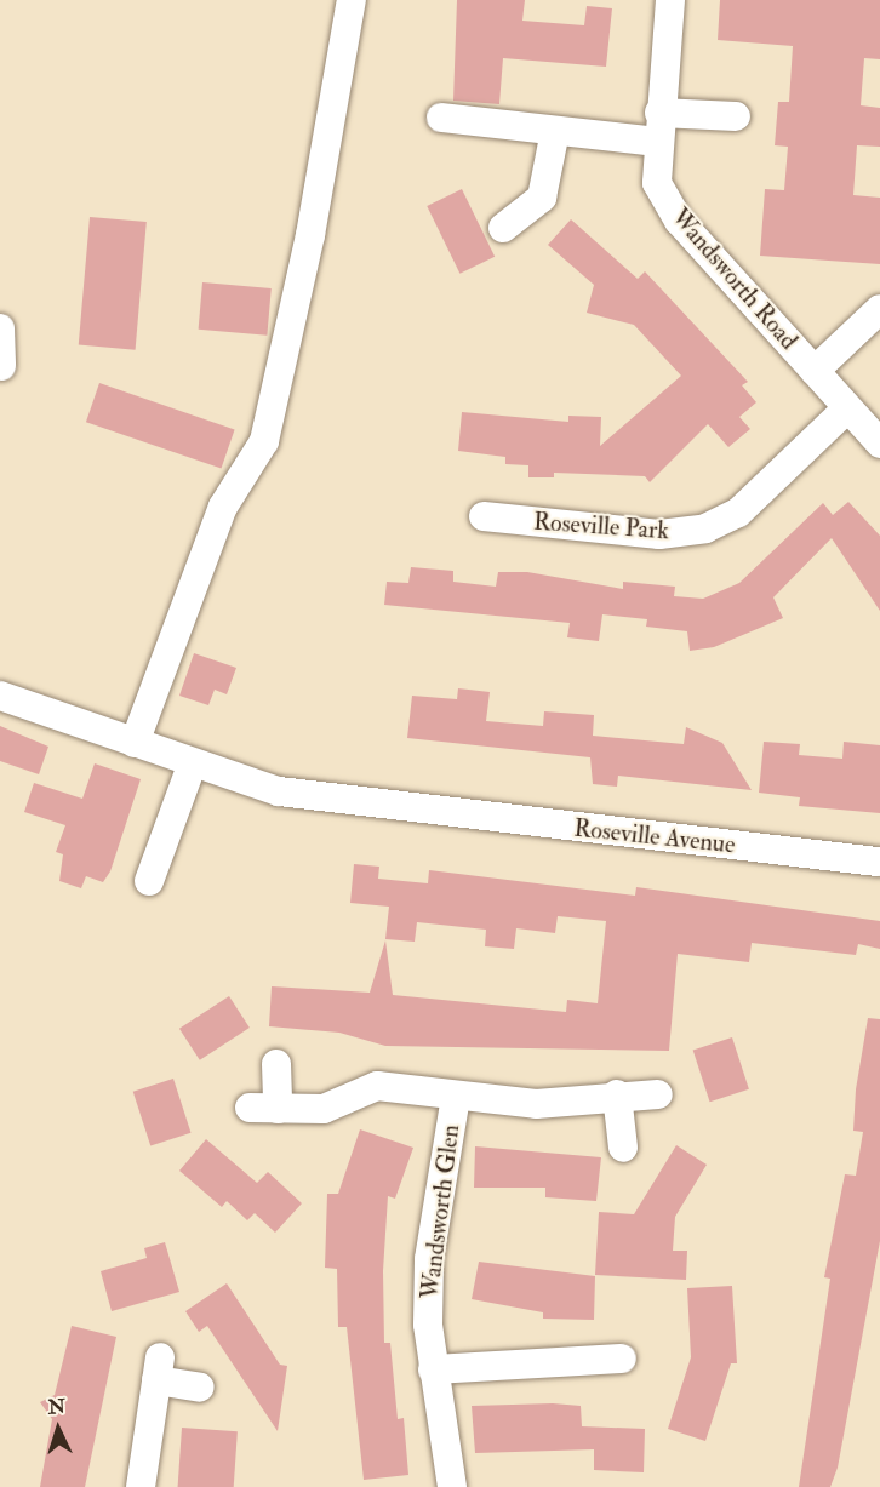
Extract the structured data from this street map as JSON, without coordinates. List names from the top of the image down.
{
  "streets": {
    "street": [
      "Wandsworth Road",
      "Roseville Park",
      "Roseville Avenue",
      "Wandsworth Glen"
    ]
  },
  "crossings": [
    ["Wandsworth Road", "Roseville Park"]
  ],
  "north": "top"
}
